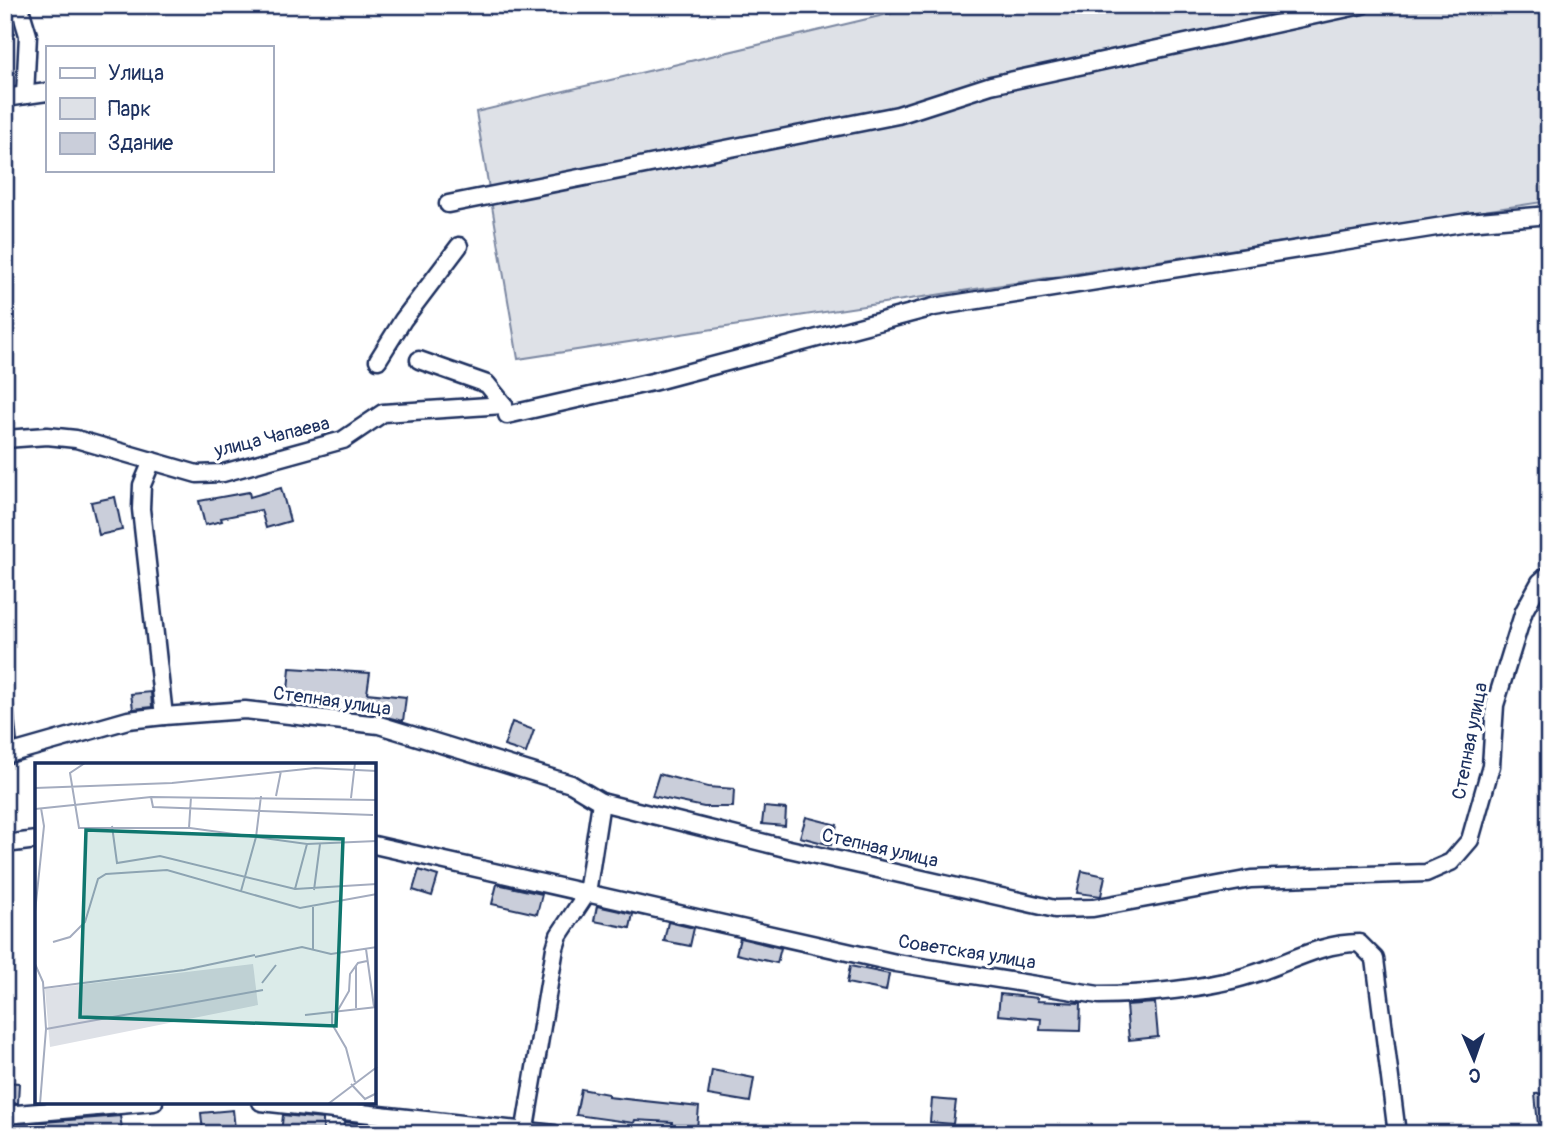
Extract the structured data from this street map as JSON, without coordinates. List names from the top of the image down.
{
  "streets": {
    "street": ["улица Чапаева", "Степная улица", "Советская улица"]
  },
  "legend": ["Улица", "Парк", "Здание"],
  "north": "bottom"
}
